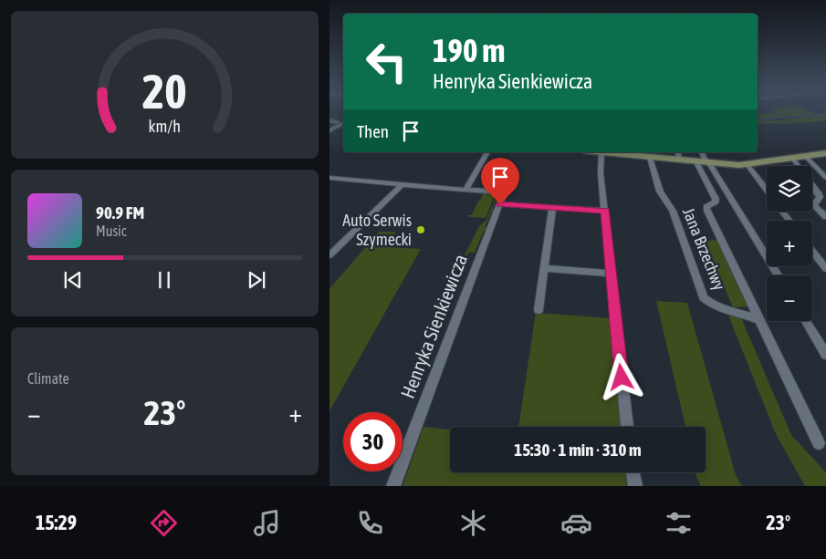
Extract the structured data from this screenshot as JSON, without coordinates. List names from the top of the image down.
{
  "streets": {
    "street": ["Jana Brzechwy", "Henryka Sienkiewicza"]
  },
  "places": ["Auto Serwis Szymecki"],
  "page": {
    "turn": ["190 m", "Henryka Sienkiewicza"],
    "then": "Then",
    "map_buttons": ["+", "−"],
    "song": ["90.9 FM", "Music"],
    "tile": "Climate",
    "heat": ["−", "23°", "+"],
    "limit": "30",
    "trip": "15:30 · 1 min · 310 m",
    "tabs": ["15:29", "23°"],
    "gauge": ["20", "km/h"]
  }
}
